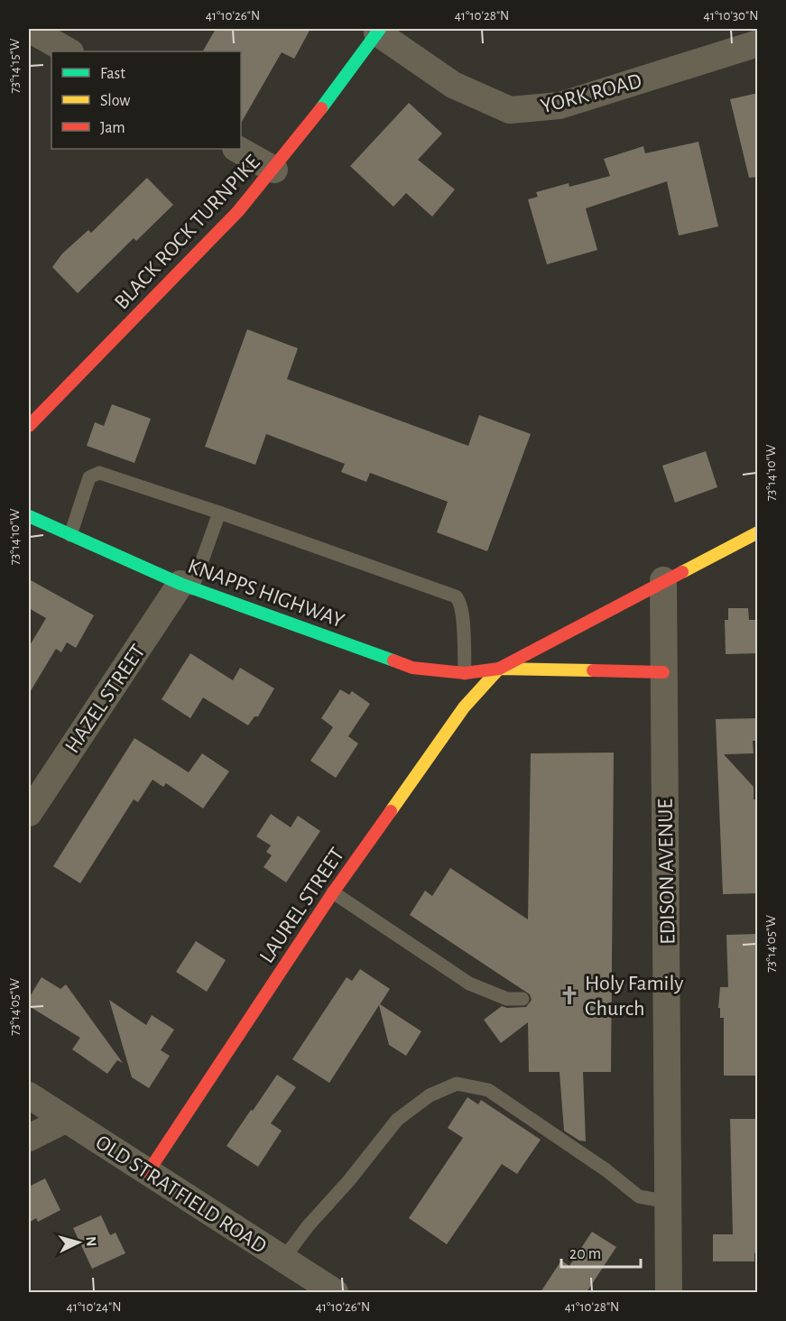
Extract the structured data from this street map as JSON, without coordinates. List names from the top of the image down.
{
  "streets": {
    "street": [
      "YORK ROAD",
      "BLACK ROCK TURNPIKE",
      "KNAPPS HIGHWAY",
      "HAZEL STREET",
      "EDISON AVENUE",
      "LAUREL STREET",
      "OLD STRATFIELD ROAD"
    ]
  },
  "crossings": [
    ["YORK ROAD", "BLACK ROCK TURNPIKE"],
    ["KNAPPS HIGHWAY", "HAZEL STREET"],
    ["KNAPPS HIGHWAY", "EDISON AVENUE"],
    ["KNAPPS HIGHWAY", "LAUREL STREET"],
    ["LAUREL STREET", "OLD STRATFIELD ROAD"]
  ],
  "places": {
    "church": ["Holy Family Church"]
  },
  "legend": ["Fast", "Slow", "Jam"],
  "scale_bar": "20 m",
  "north": "right",
  "coordinates": [
    "41°10'26\"N",
    "41°10'28\"N",
    "41°10'30\"N",
    "73°14'15\"W",
    "73°14'10\"W",
    "73°14'05\"W",
    "41°10'24\"N"
  ]
}
